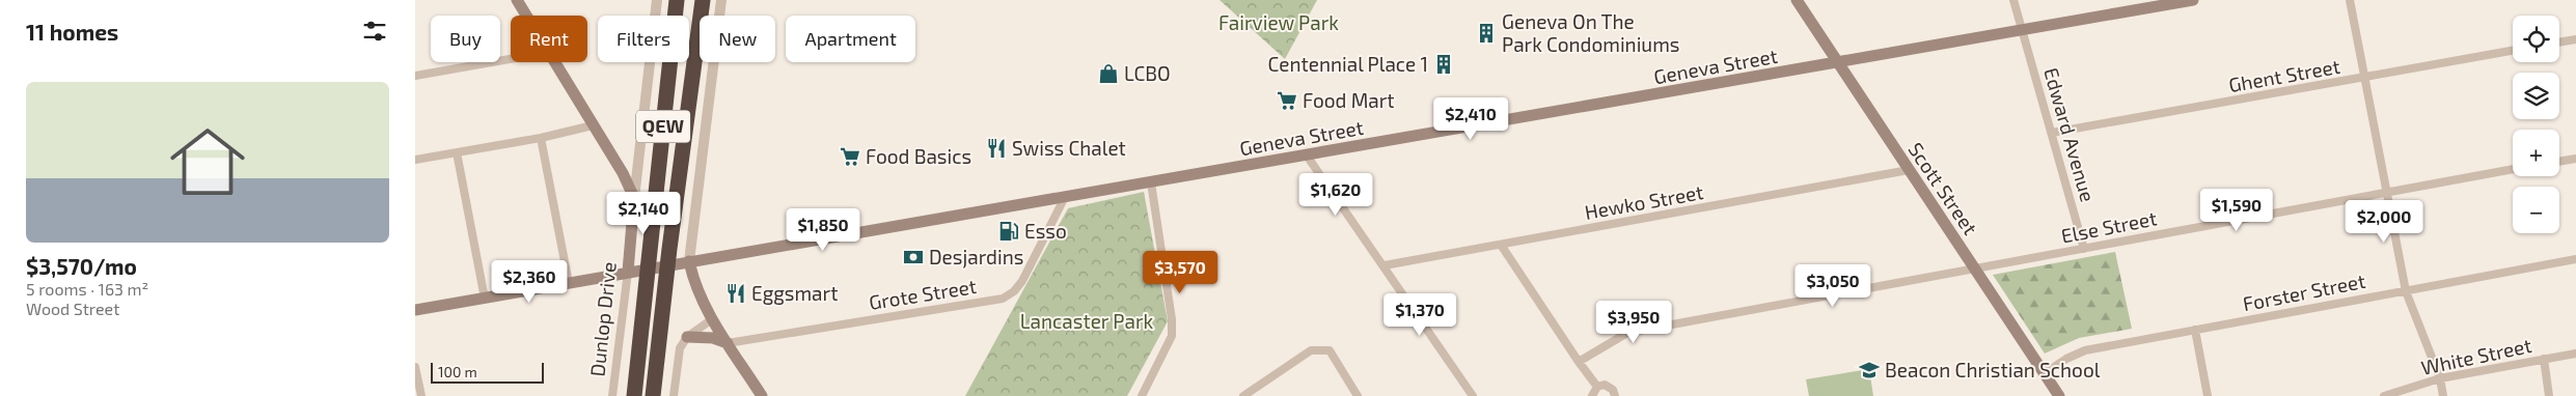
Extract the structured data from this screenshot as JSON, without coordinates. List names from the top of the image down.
{
  "streets": {
    "highway": ["QEW"],
    "main road": ["Geneva Street", "Scott Street", "Dunlop Drive"],
    "street": [
      "Ghent Street",
      "Edward Avenue",
      "Hewko Street",
      "Else Street",
      "Forster Street",
      "Grote Street",
      "White Street"
    ]
  },
  "crossings": [
    ["Geneva Street", "Edward Avenue"],
    ["Geneva Street", "Scott Street"],
    ["Geneva Street", "Grote Street"],
    ["Geneva Street", "Dunlop Drive"],
    ["Ghent Street", "Edward Avenue"],
    ["Edward Avenue", "Else Street"],
    ["Scott Street", "Hewko Street"],
    ["Scott Street", "Else Street"],
    ["Scott Street", "Forster Street"]
  ],
  "parks": ["Fairview Park", "Lancaster Park"],
  "places": {
    "building": ["Geneva On The Park Condominiums", "Centennial Place 1"],
    "shop": ["LCBO"],
    "supermarket": ["Food Mart", "Food Basics"],
    "restaurant": ["Swiss Chalet", "Eggsmart"],
    "fuel station": ["Esso"],
    "bank": ["Desjardins"],
    "school or university": ["Beacon Christian School"]
  },
  "scale_bar": "100 m",
  "page": {
    "heading": "11 homes",
    "map_buttons": ["+", "−"],
    "chip": [
      "Buy",
      "Rent",
      "Filters",
      "New",
      "Apartment"
    ],
    "list": [
      {
        "name": "$3,570/mo",
        "note": "5 rooms · 163 m² · Wood Street"
      }
    ],
    "price": [
      "$2,410",
      "$1,620",
      "$1,590",
      "$2,140",
      "$2,000",
      "$1,850",
      "$3,570",
      "$2,360",
      "$3,050",
      "$1,370",
      "$3,950"
    ],
    "scale": "100 m"
  }
}
